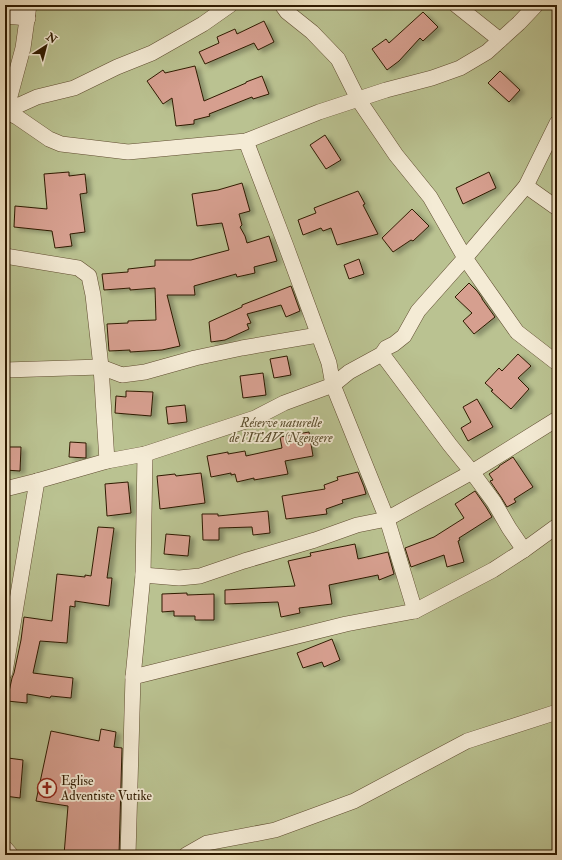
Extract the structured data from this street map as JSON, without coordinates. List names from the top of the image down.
{
  "parks": ["Réserve naturelle de l'ITAV (Ngengere"],
  "places": {
    "church": ["Eglise Adventiste Vutike"]
  },
  "north": "top right"
}
